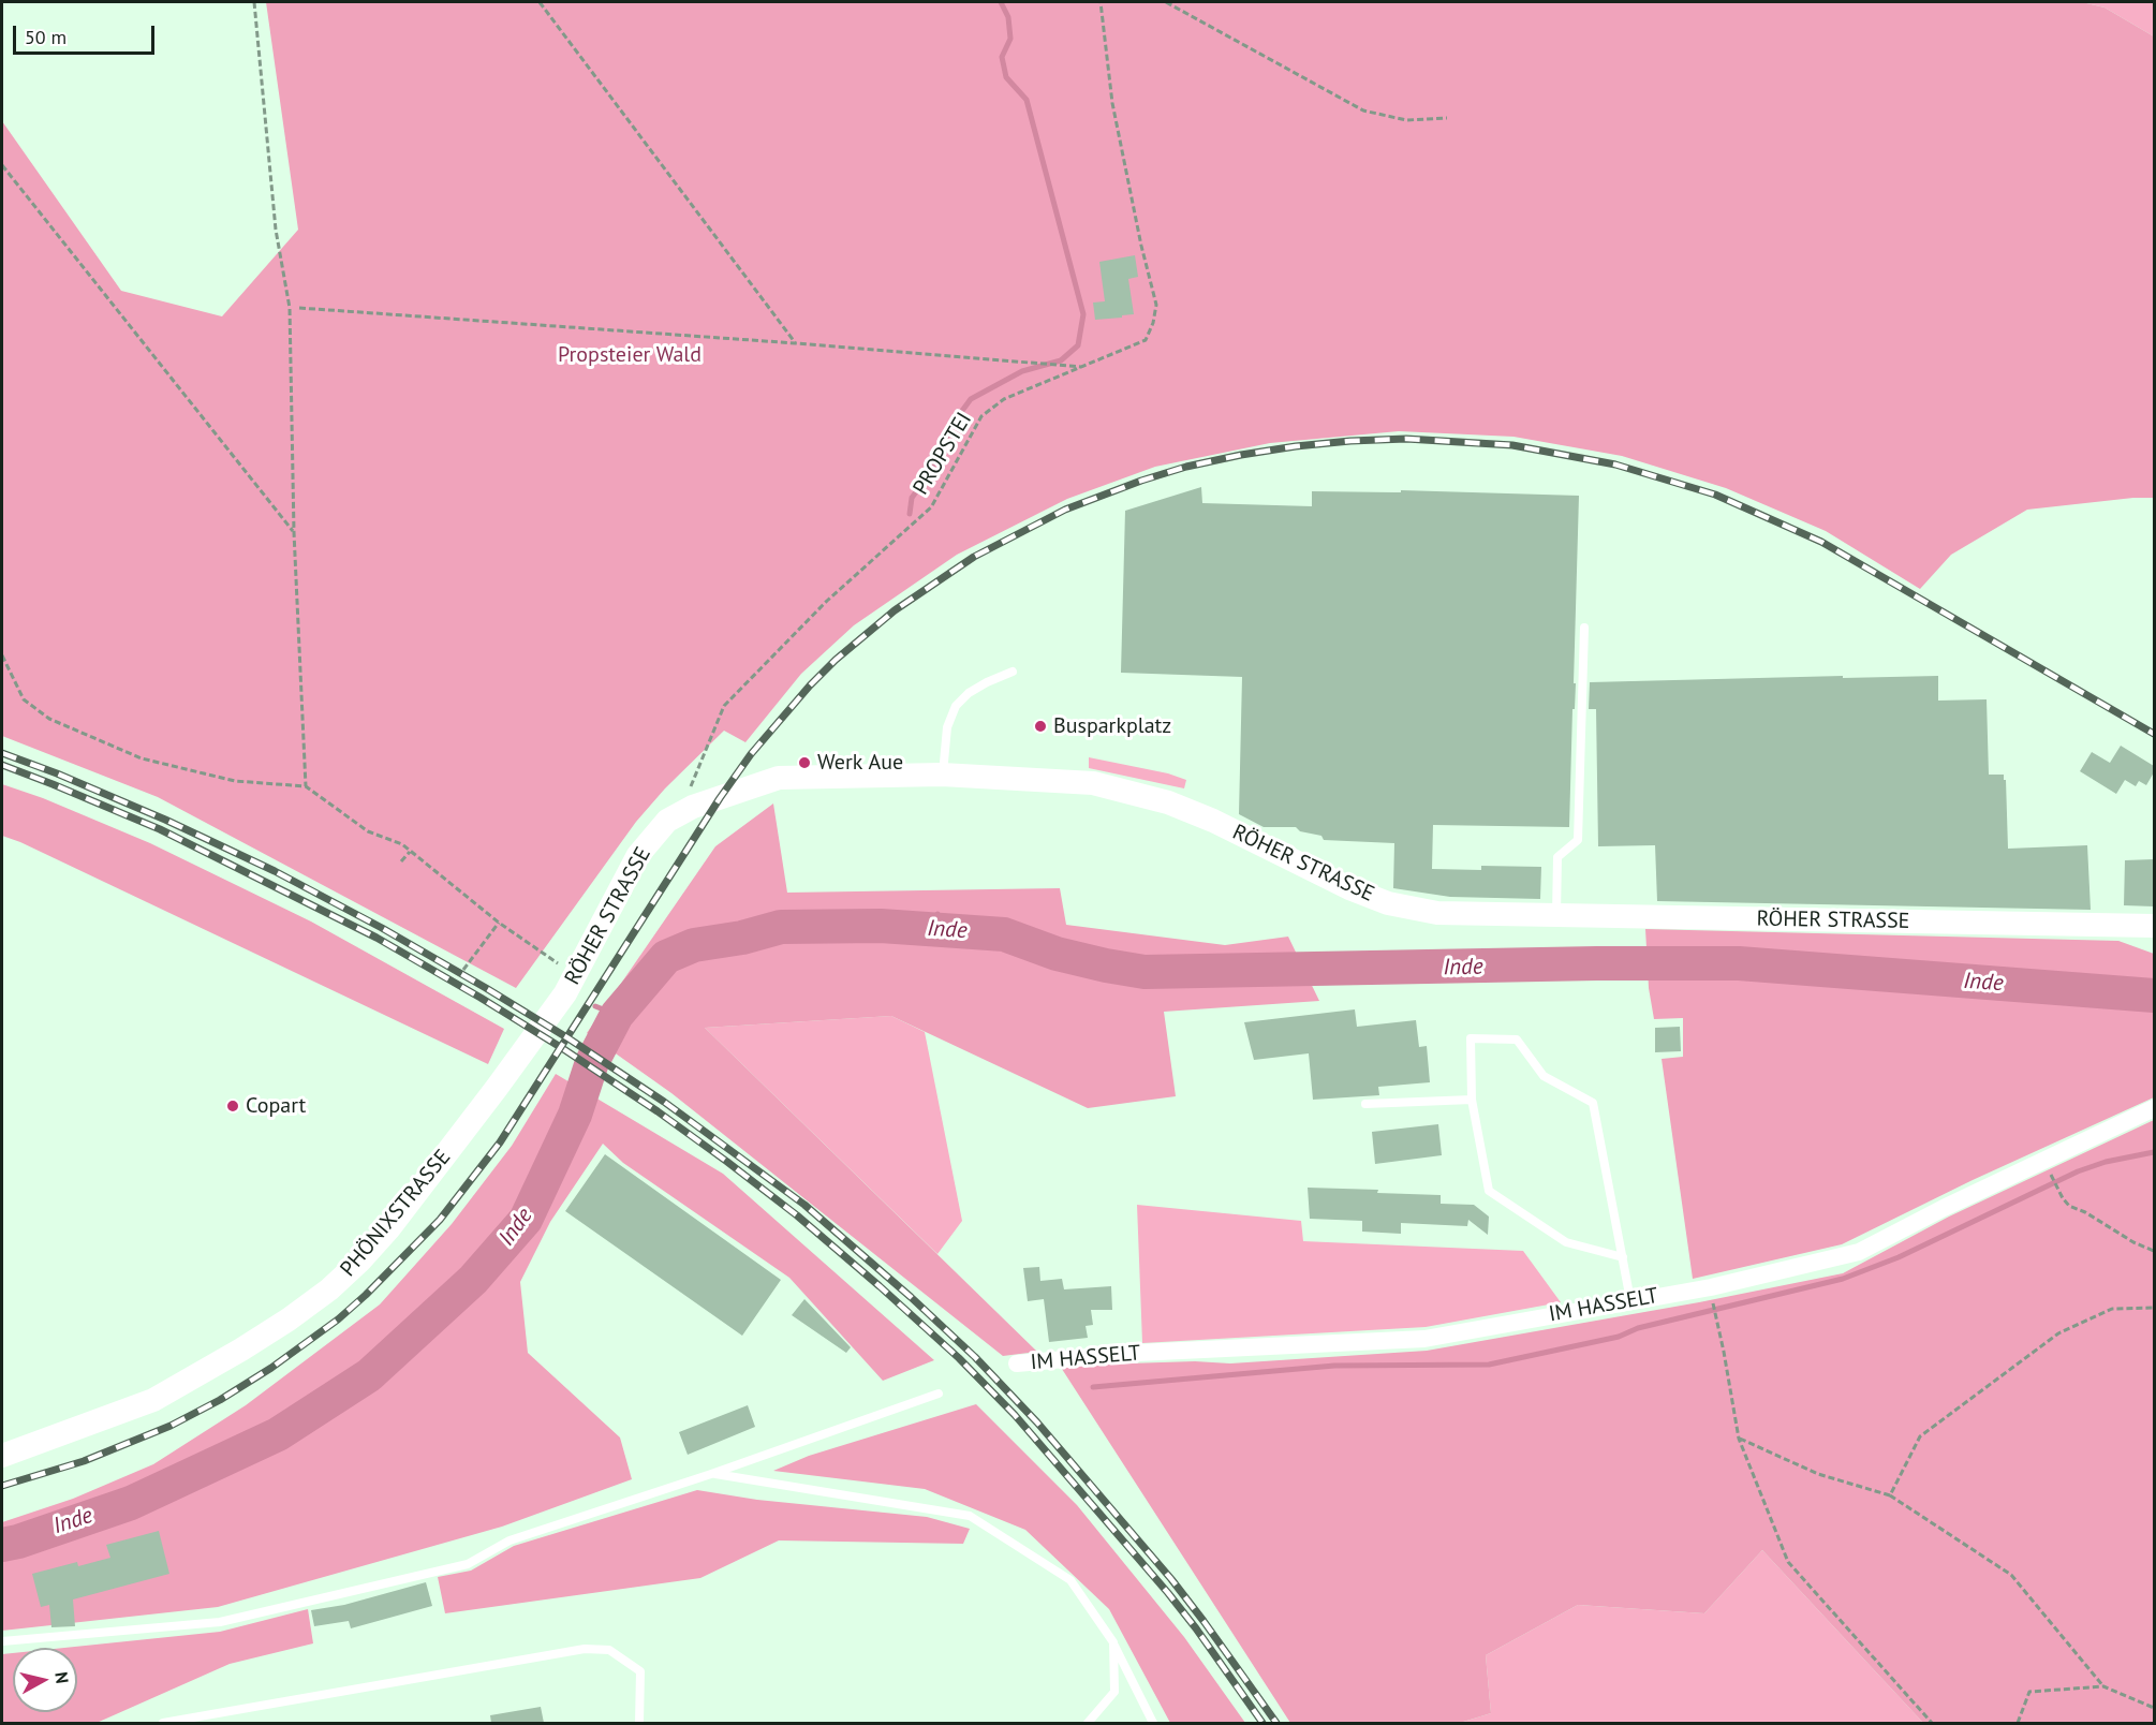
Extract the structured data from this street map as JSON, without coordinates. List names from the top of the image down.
{
  "streets": {
    "main road": ["RÖHER STRASSE", "PHÖNIXSTRASSE"],
    "street": ["IM HASSELT"],
    "path": ["PROPSTEI"]
  },
  "crossings": [
    ["RÖHER STRASSE", "PHÖNIXSTRASSE"]
  ],
  "water": ["Inde"],
  "parks": ["Propsteier Wald"],
  "places": ["Busparkplatz", "Werk Aue", "Copart"],
  "scale_bar": "50 m",
  "north": "right"
}
